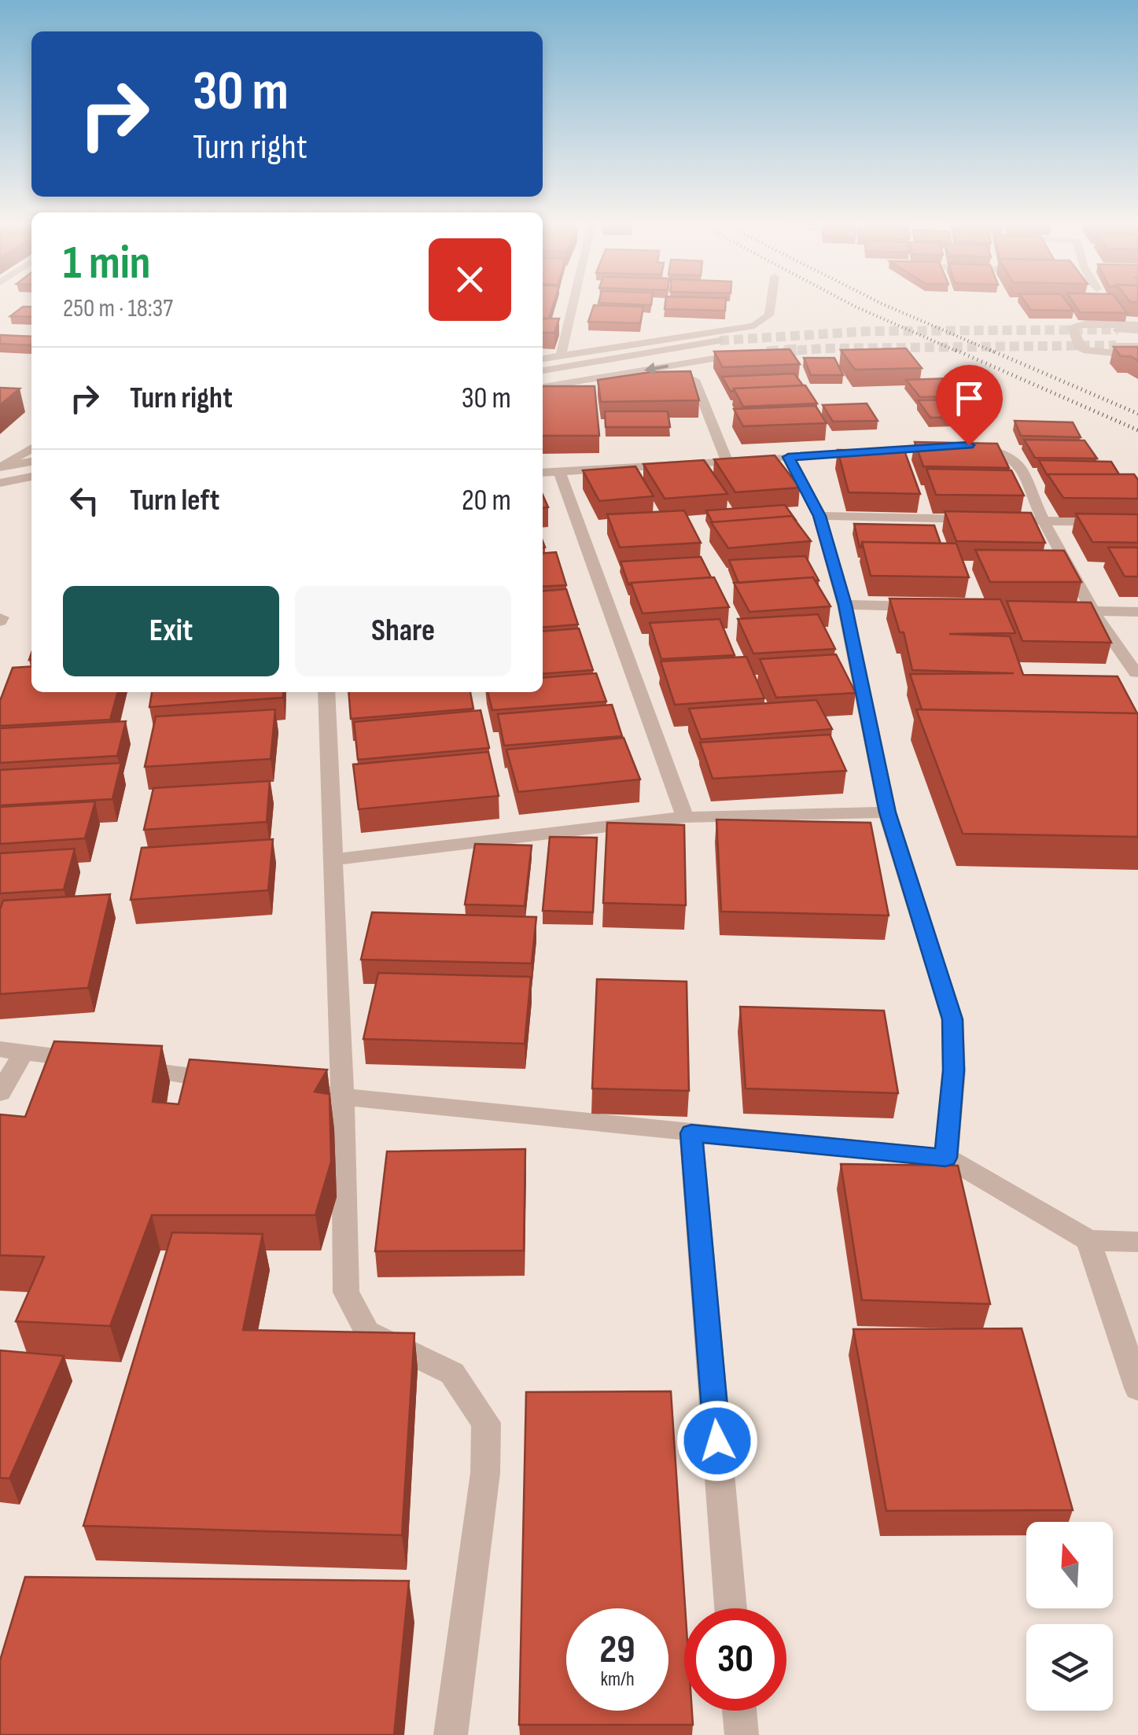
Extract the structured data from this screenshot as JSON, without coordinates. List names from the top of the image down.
{
  "north": "top",
  "page": {
    "turn": ["30 m", "Turn right"],
    "heading": ["1 min", "250 m · 18:37"],
    "list": [
      {
        "name": "Turn right",
        "value": "30 m"
      },
      {
        "name": "Turn left",
        "value": "20 m"
      }
    ],
    "buttons": ["Exit", "Share"],
    "speed": "29 km/h",
    "limit": "30"
  }
}
